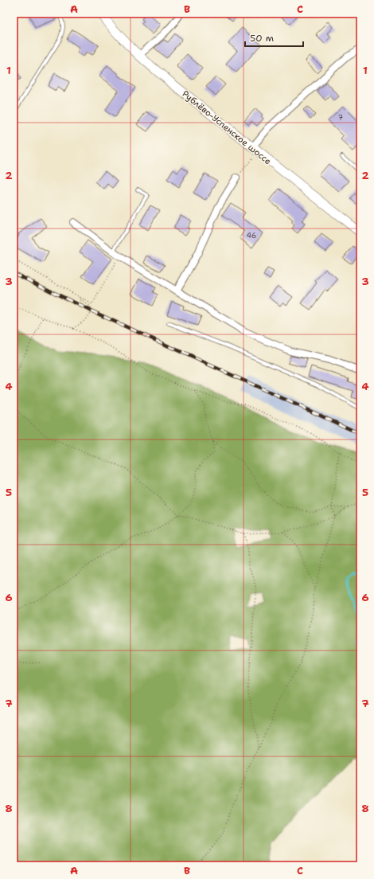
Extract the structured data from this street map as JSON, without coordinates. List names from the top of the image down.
{
  "streets": {
    "main road": ["Рублёво-Успенское шоссе"]
  },
  "house_numbers": ["7", "46"],
  "scale_bar": "50 m",
  "grid": {
    "columns": ["A", "B", "C"],
    "rows": [
      "1",
      "2",
      "3",
      "4",
      "5",
      "6",
      "7",
      "8"
    ]
  }
}
